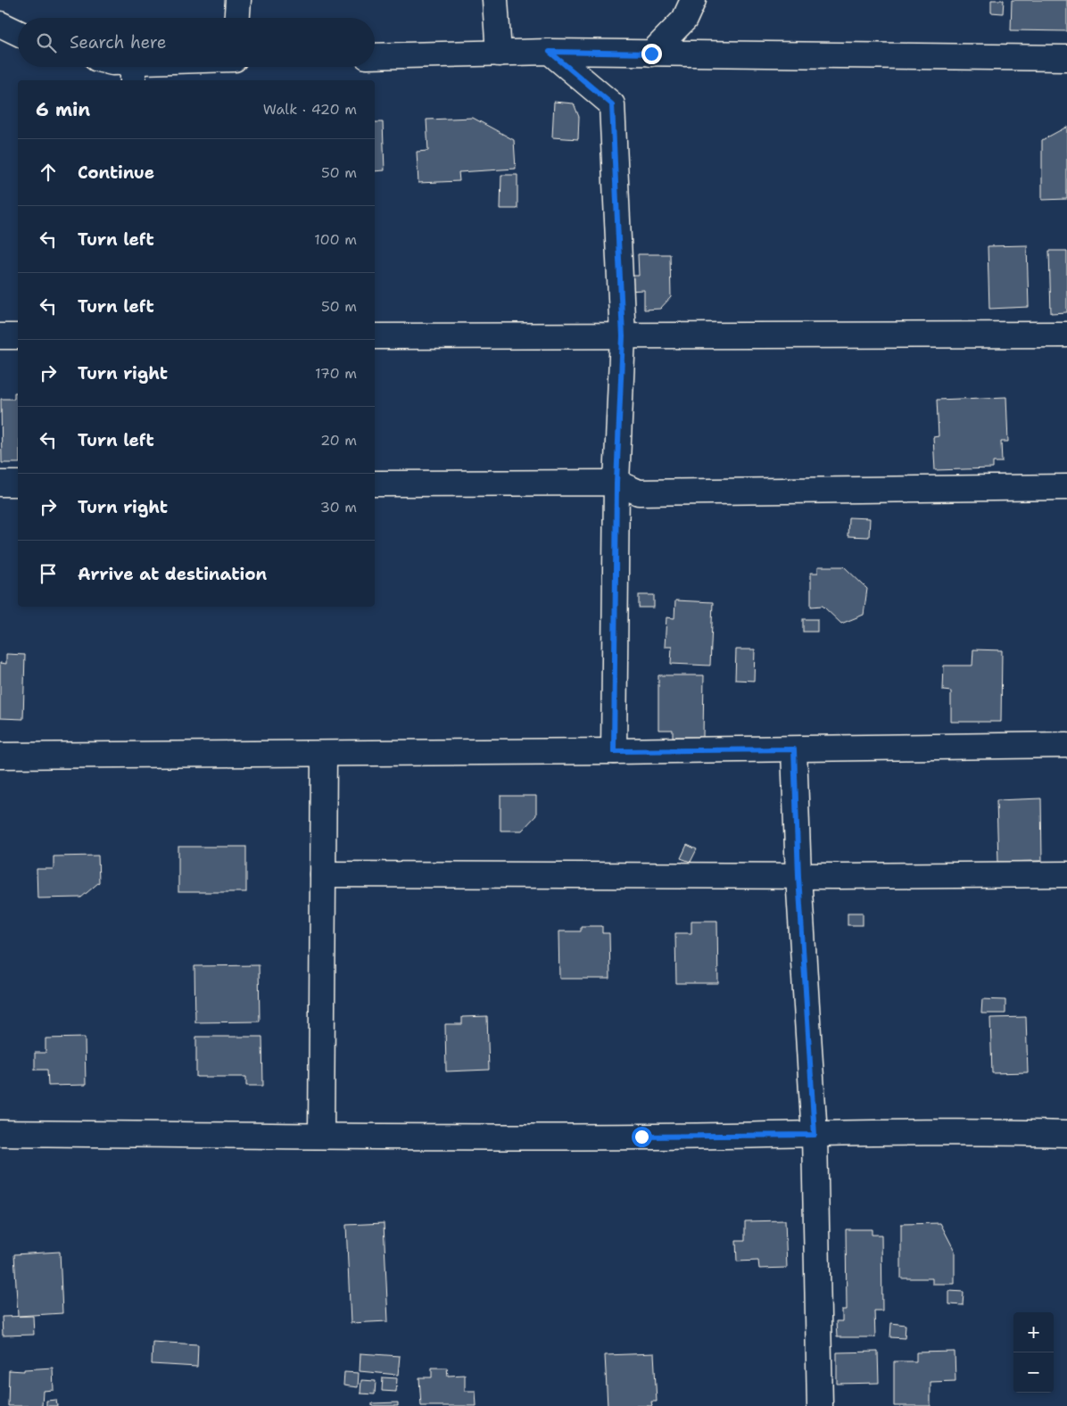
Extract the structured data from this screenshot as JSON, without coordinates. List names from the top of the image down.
{
  "page": {
    "search": "Search here",
    "heading": ["6 min", "Walk · 420 m"],
    "list": [
      ["Continue", "50 m"],
      ["Turn left", "100 m"],
      ["Turn left", "50 m"],
      ["Turn right", "170 m"],
      ["Turn left", "20 m"],
      ["Turn right", "30 m"],
      "Arrive at destination"
    ],
    "map_buttons": ["+", "−"]
  }
}
